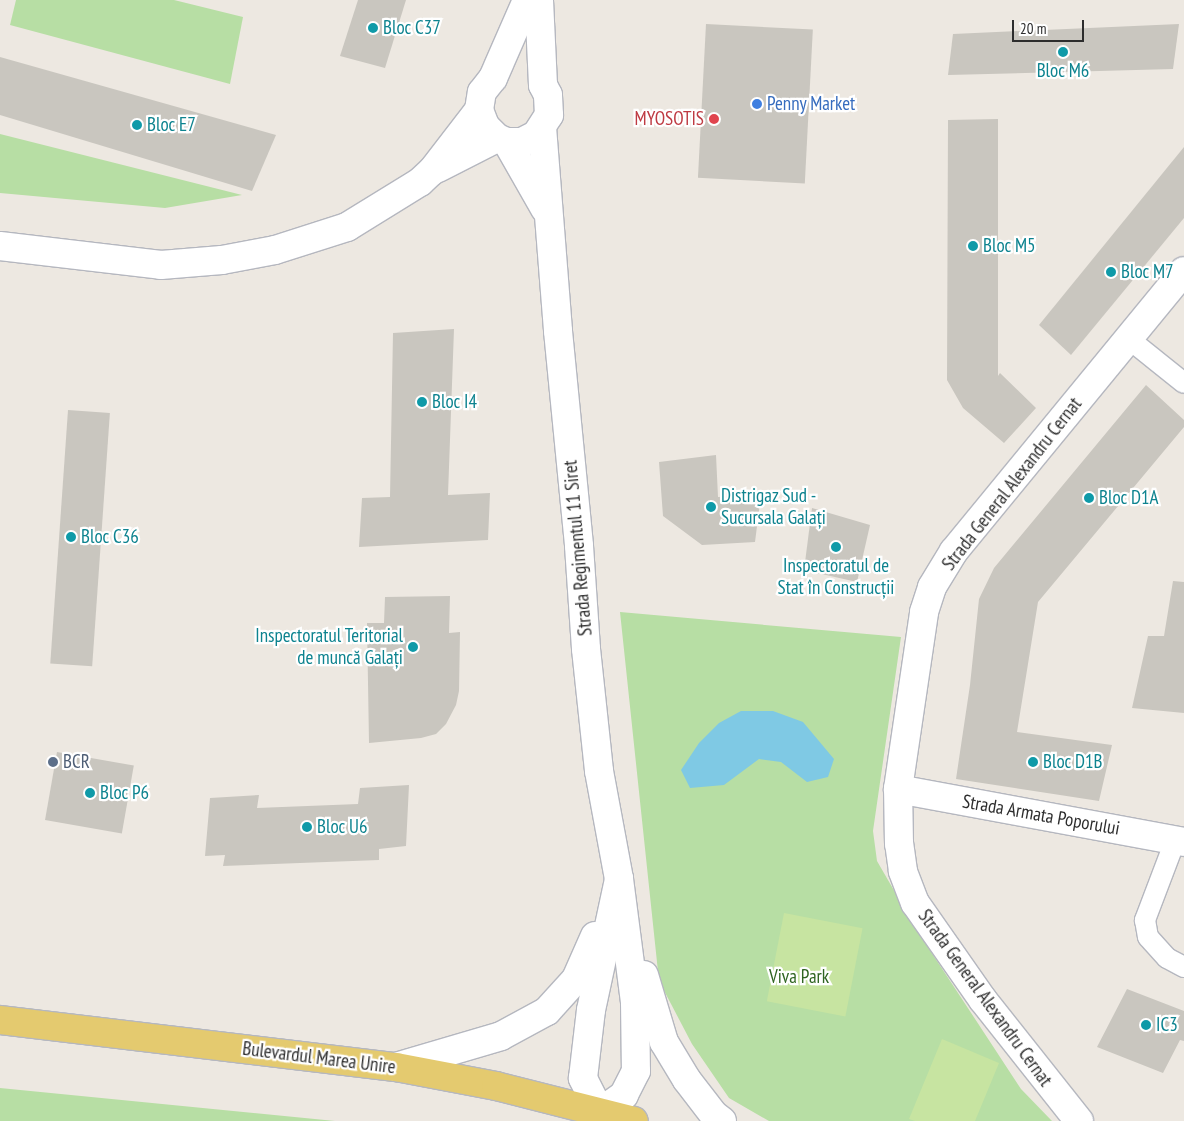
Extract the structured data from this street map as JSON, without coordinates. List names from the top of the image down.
{
  "streets": {
    "main road": [
      "Strada General Alexandru Cernat",
      "Strada Regimentul 11 Siret",
      "Strada Armata Poporului",
      "Bulevardul Marea Unire"
    ]
  },
  "crossings": [
    ["Strada General Alexandru Cernat", "Strada Armata Poporului"]
  ],
  "parks": ["Viva Park"],
  "places": [
    "Bloc C37",
    "Bloc M6",
    "Penny Market",
    "MYOSOTIS",
    "Bloc E7",
    "Bloc M5",
    "Bloc M7",
    "Bloc I4",
    "Bloc D1A",
    "Distrigaz Sud - Sucursala Galați",
    "Bloc C36",
    "Inspectoratul de Stat în Construcții",
    "Inspectoratul Teritorial de muncă Galați",
    "BCR",
    "Bloc D1B",
    "Bloc P6",
    "Bloc U6",
    "IC3"
  ],
  "scale_bar": "20 m"
}
